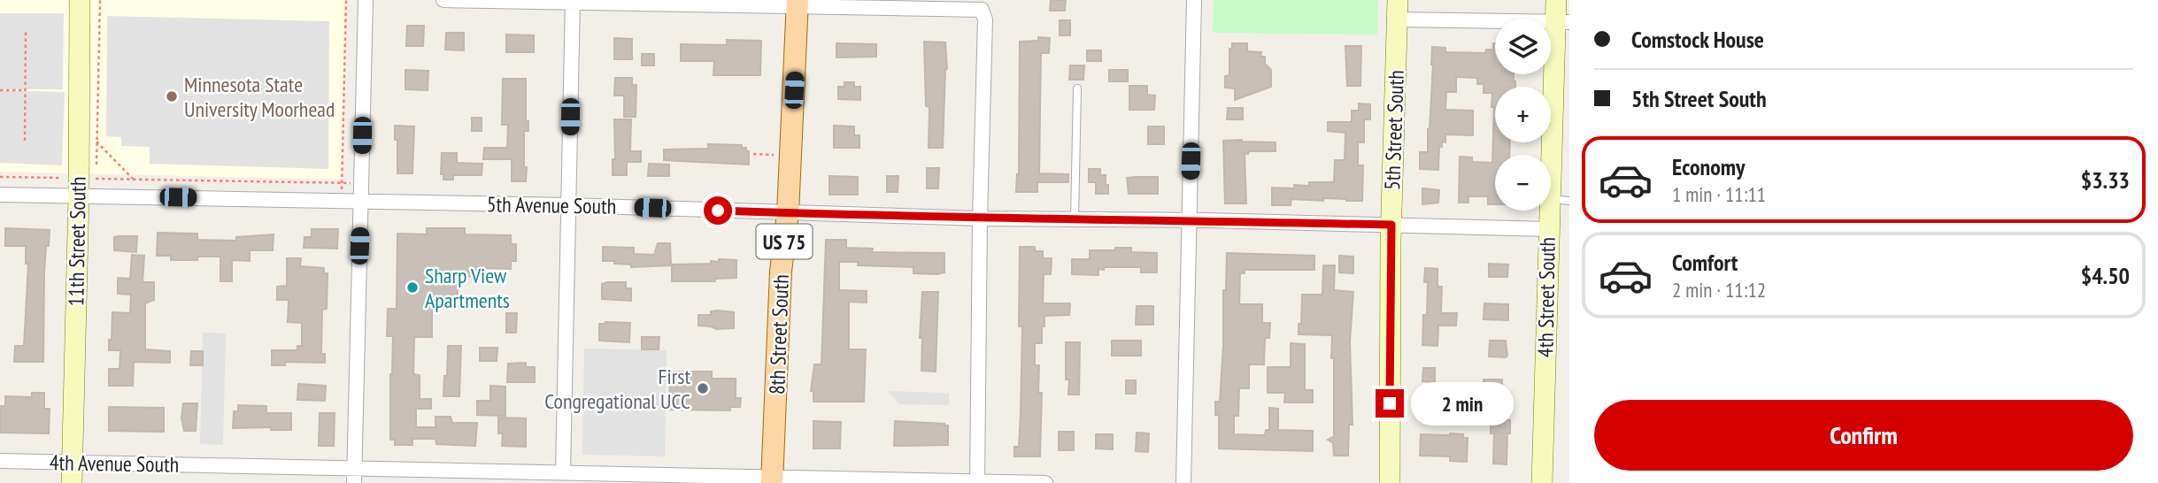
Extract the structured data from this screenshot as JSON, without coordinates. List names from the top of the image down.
{
  "streets": {
    "main road": ["US 75", "8th Street South"],
    "street": [
      "5th Street South",
      "5th Avenue South",
      "11th Street South",
      "4th Street South",
      "4th Avenue South"
    ]
  },
  "crossings": [
    ["5th Street South", "5th Avenue South"],
    ["5th Avenue South", "11th Street South"],
    ["5th Avenue South", "4th Street South"],
    ["5th Avenue South", "8th Street South"],
    ["11th Street South", "4th Avenue South"],
    ["8th Street South", "4th Avenue South"]
  ],
  "places": ["Minnesota State University Moorhead", "Sharp View Apartments", "First Congregational UCC"],
  "page": {
    "banner": ["Comstock House", "5th Street South"],
    "map_buttons": ["+", "−"],
    "list": [
      {
        "name": "Economy",
        "note": "1 min · 11:11",
        "value": "$3.33"
      },
      {
        "name": "Comfort",
        "note": "2 min · 11:12",
        "value": "$4.50"
      }
    ],
    "bubble": "2 min",
    "buttons": "Confirm"
  }
}
